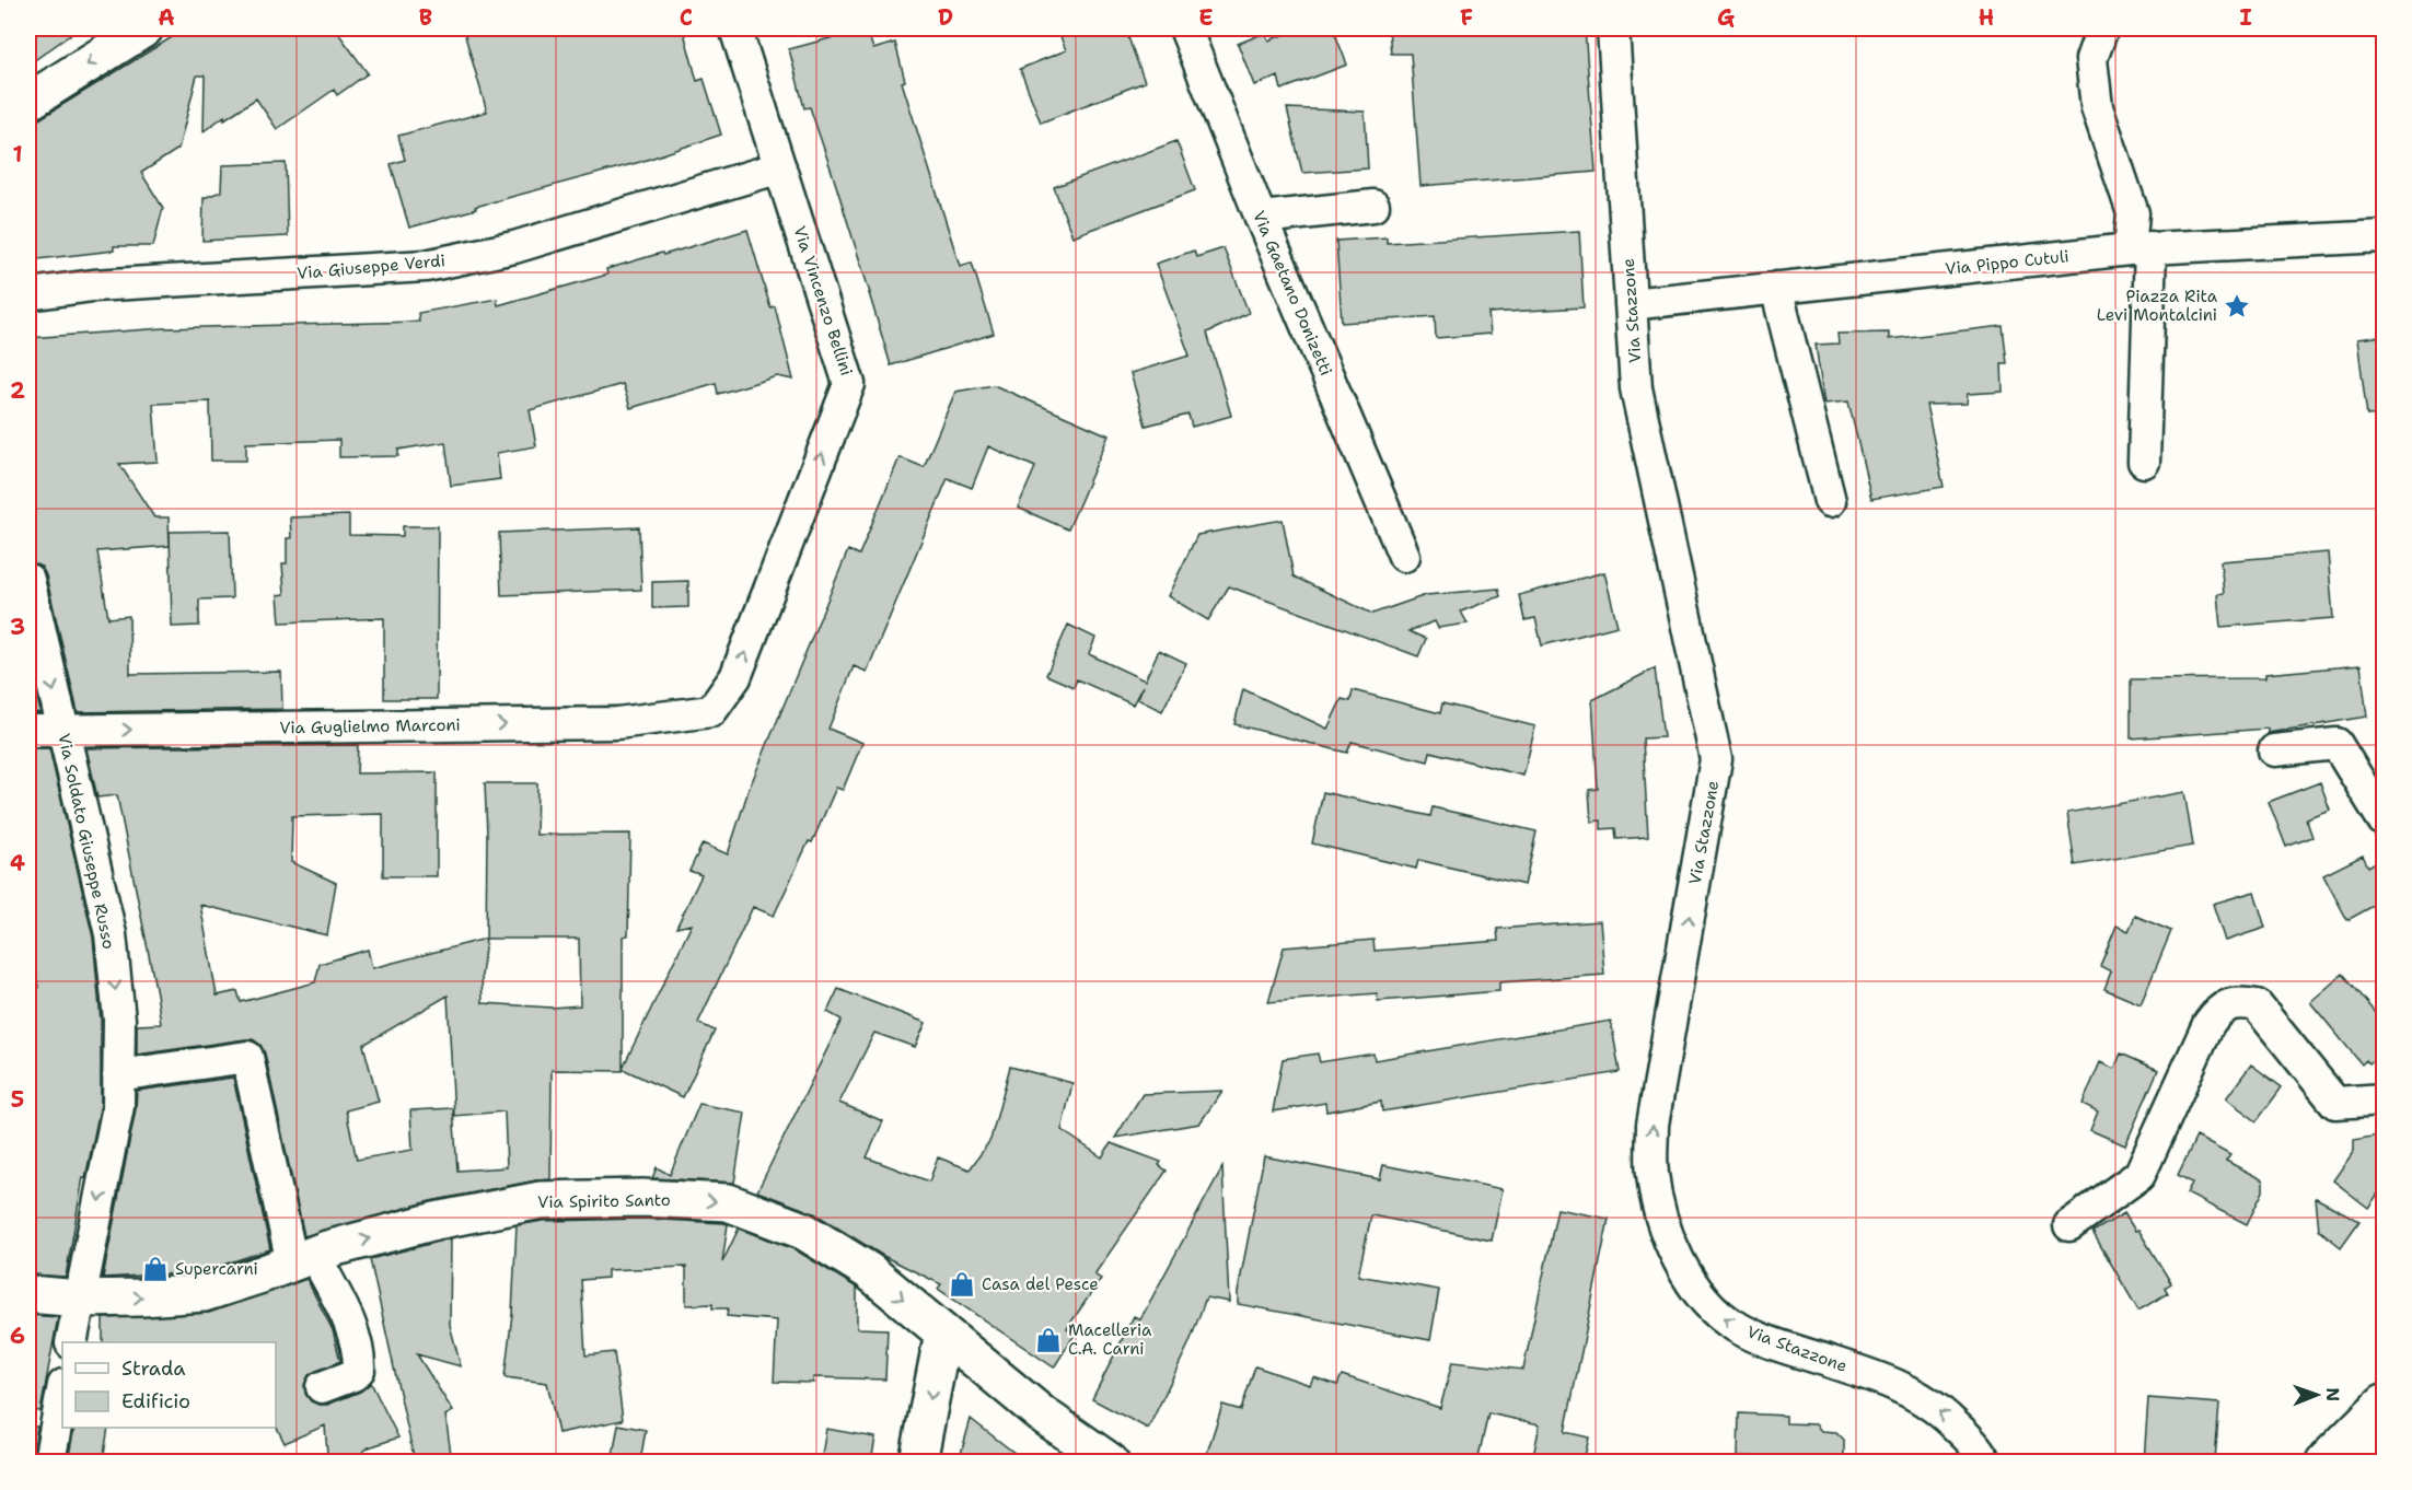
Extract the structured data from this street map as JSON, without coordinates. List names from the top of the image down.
{
  "streets": {
    "street": [
      "Via Pippo Cutuli",
      "Via Giuseppe Verdi",
      "Via Gaetano Donizetti",
      "Via Vincenzo Bellini",
      "Via Stazzone",
      "Via Guglielmo Marconi",
      "Via Soldato Giuseppe Russo",
      "Via Spirito Santo"
    ]
  },
  "crossings": [
    ["Via Pippo Cutuli", "Via Stazzone"],
    ["Via Giuseppe Verdi", "Via Vincenzo Bellini"],
    ["Via Vincenzo Bellini", "Via Guglielmo Marconi"],
    ["Via Guglielmo Marconi", "Via Soldato Giuseppe Russo"],
    ["Via Soldato Giuseppe Russo", "Via Spirito Santo"]
  ],
  "one_way": [
    "Via Vincenzo Bellini",
    "Via Stazzone",
    "Via Guglielmo Marconi",
    "Via Soldato Giuseppe Russo",
    "Via Spirito Santo"
  ],
  "places": {
    "place": ["Piazza Rita Levi Montalcini"],
    "shop": ["Supercarni", "Casa del Pesce", "Macelleria C.A. Carni"]
  },
  "legend": ["Strada", "Edificio"],
  "north": "right",
  "grid": {
    "columns": [
      "A",
      "B",
      "C",
      "D",
      "E",
      "F",
      "G",
      "H",
      "I"
    ],
    "rows": [
      "1",
      "2",
      "3",
      "4",
      "5",
      "6"
    ]
  }
}
